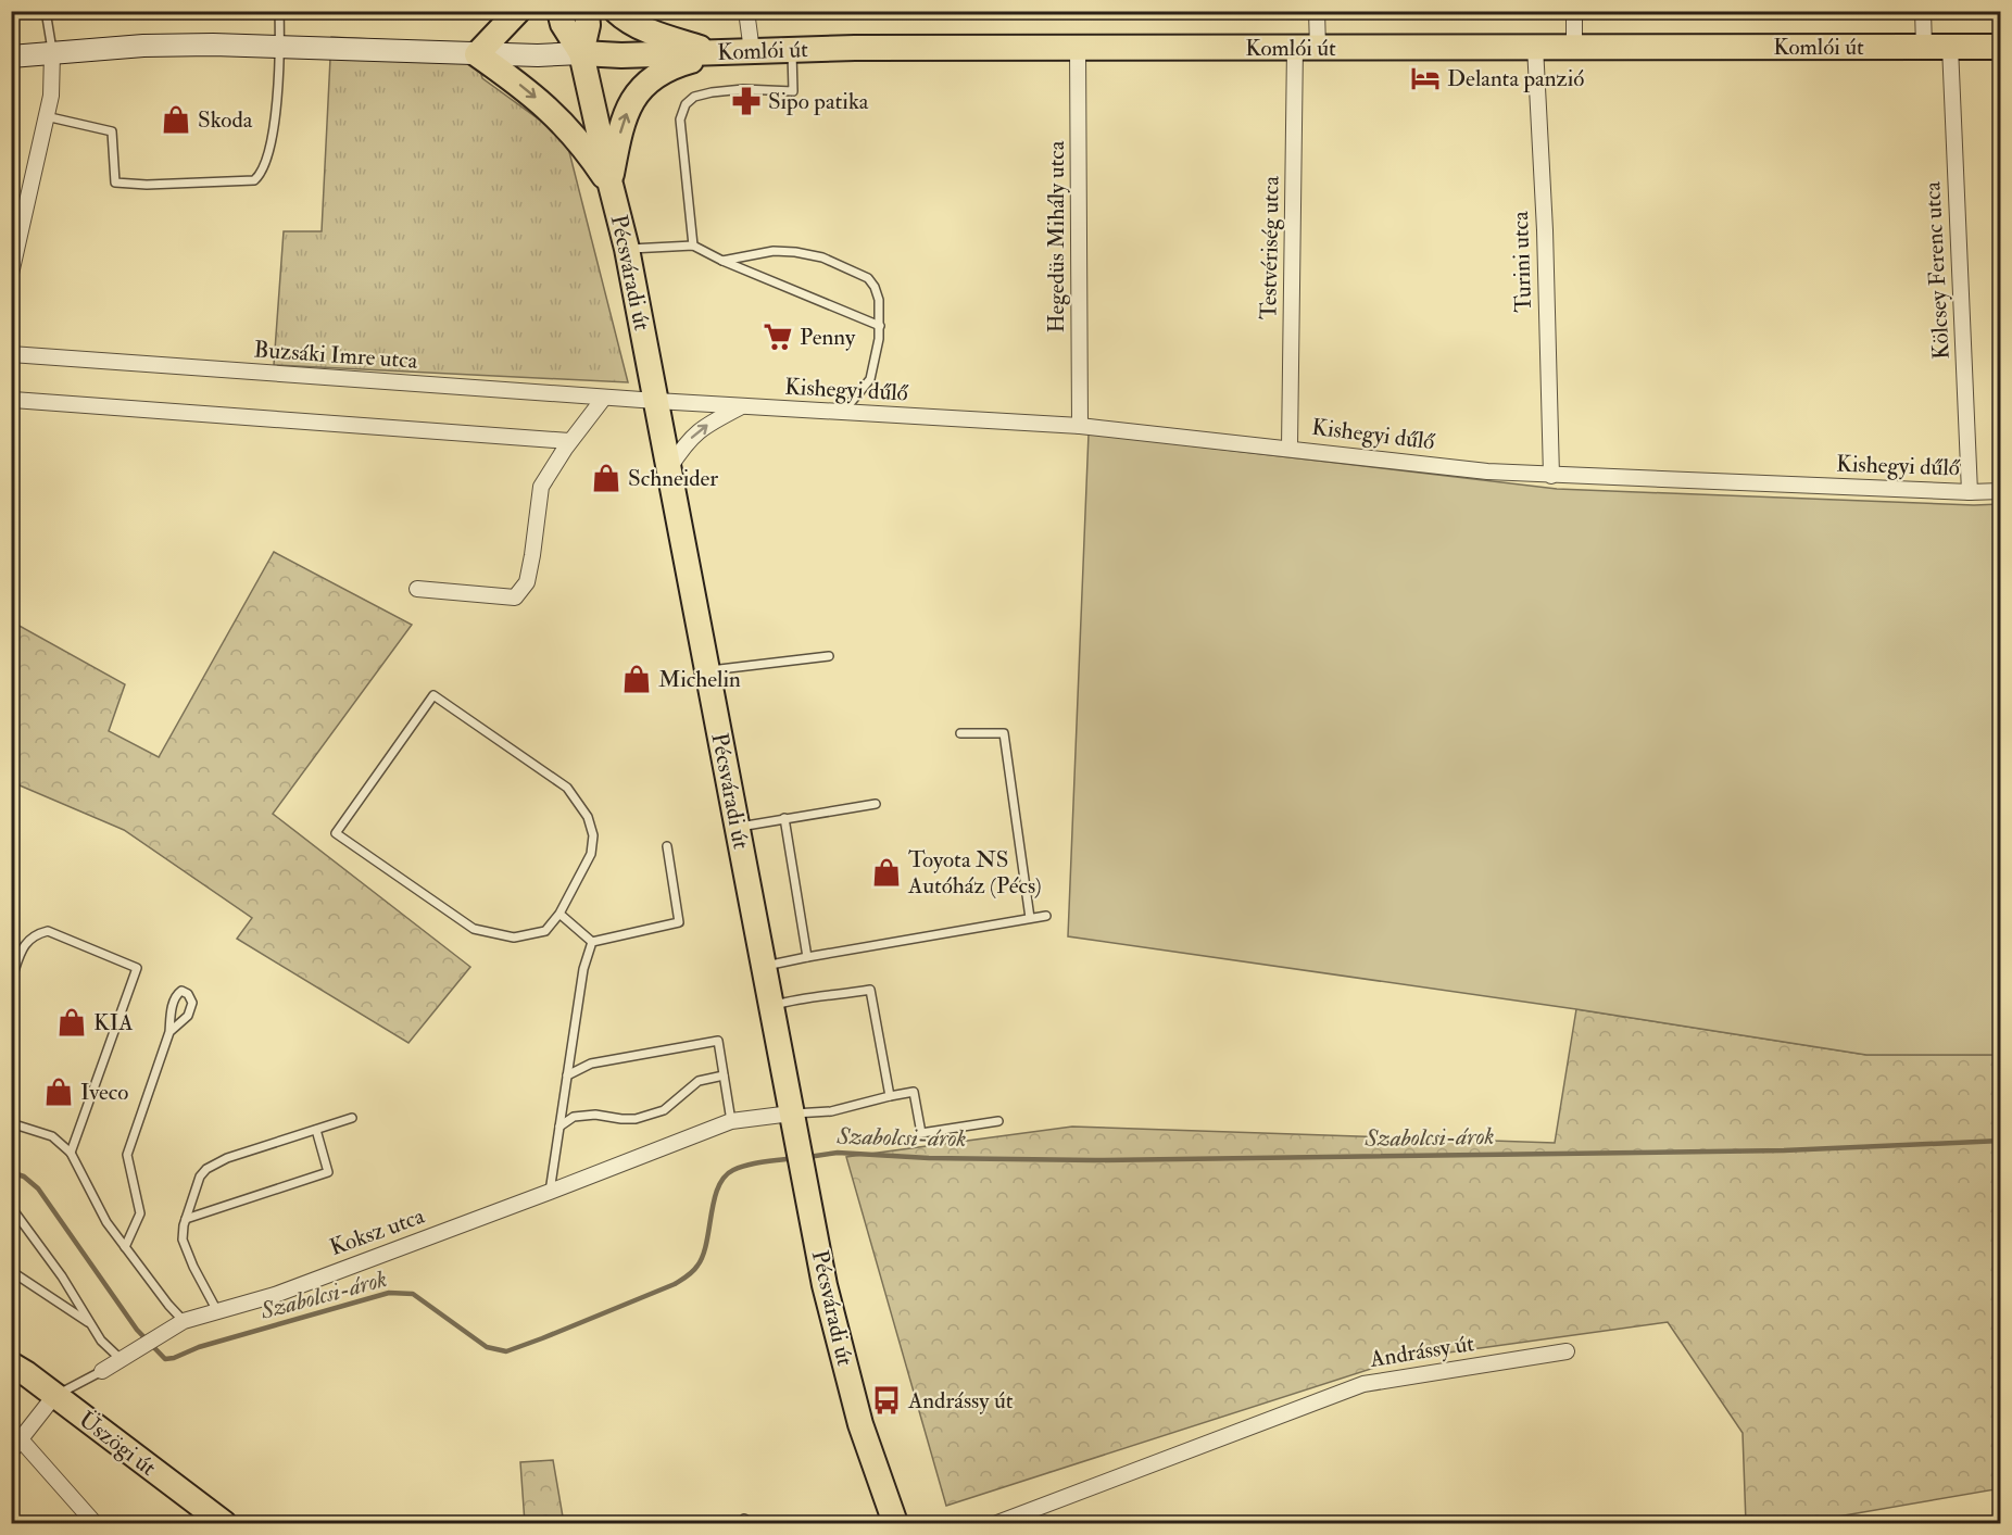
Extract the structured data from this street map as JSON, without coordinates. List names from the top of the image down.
{
  "streets": {
    "main road": ["Komlói út", "Pécsváradi út", "Üszögi út"],
    "street": [
      "Hegedüs Mihály utca",
      "Testvériség utca",
      "Turini utca",
      "Kölcsey Ferenc utca",
      "Buzsáki Imre utca",
      "Kishegyi dűlő",
      "Koksz utca",
      "Andrássy út"
    ]
  },
  "crossings": [
    ["Komlói út", "Hegedüs Mihály utca"],
    ["Komlói út", "Testvériség utca"],
    ["Komlói út", "Turini utca"],
    ["Komlói út", "Kölcsey Ferenc utca"],
    ["Komlói út", "Pécsváradi út"],
    ["Hegedüs Mihály utca", "Kishegyi dűlő"],
    ["Testvériség utca", "Kishegyi dűlő"],
    ["Turini utca", "Kishegyi dűlő"],
    ["Kölcsey Ferenc utca", "Kishegyi dűlő"],
    ["Pécsváradi út", "Buzsáki Imre utca"],
    ["Pécsváradi út", "Kishegyi dűlő"],
    ["Pécsváradi út", "Koksz utca"],
    ["Buzsáki Imre utca", "Kishegyi dűlő"],
    ["Koksz utca", "Üszögi út"]
  ],
  "water": ["Szabolcsi-árok"],
  "places": {
    "hotel": ["Delanta panzió"],
    "pharmacy": ["Sipo patika"],
    "shop": [
      "Skoda",
      "Schneider",
      "Michelin",
      "Toyota NS Autóház (Pécs)",
      "KIA",
      "Iveco"
    ],
    "supermarket": ["Penny"],
    "bus stop": ["Andrássy út"]
  }
}
